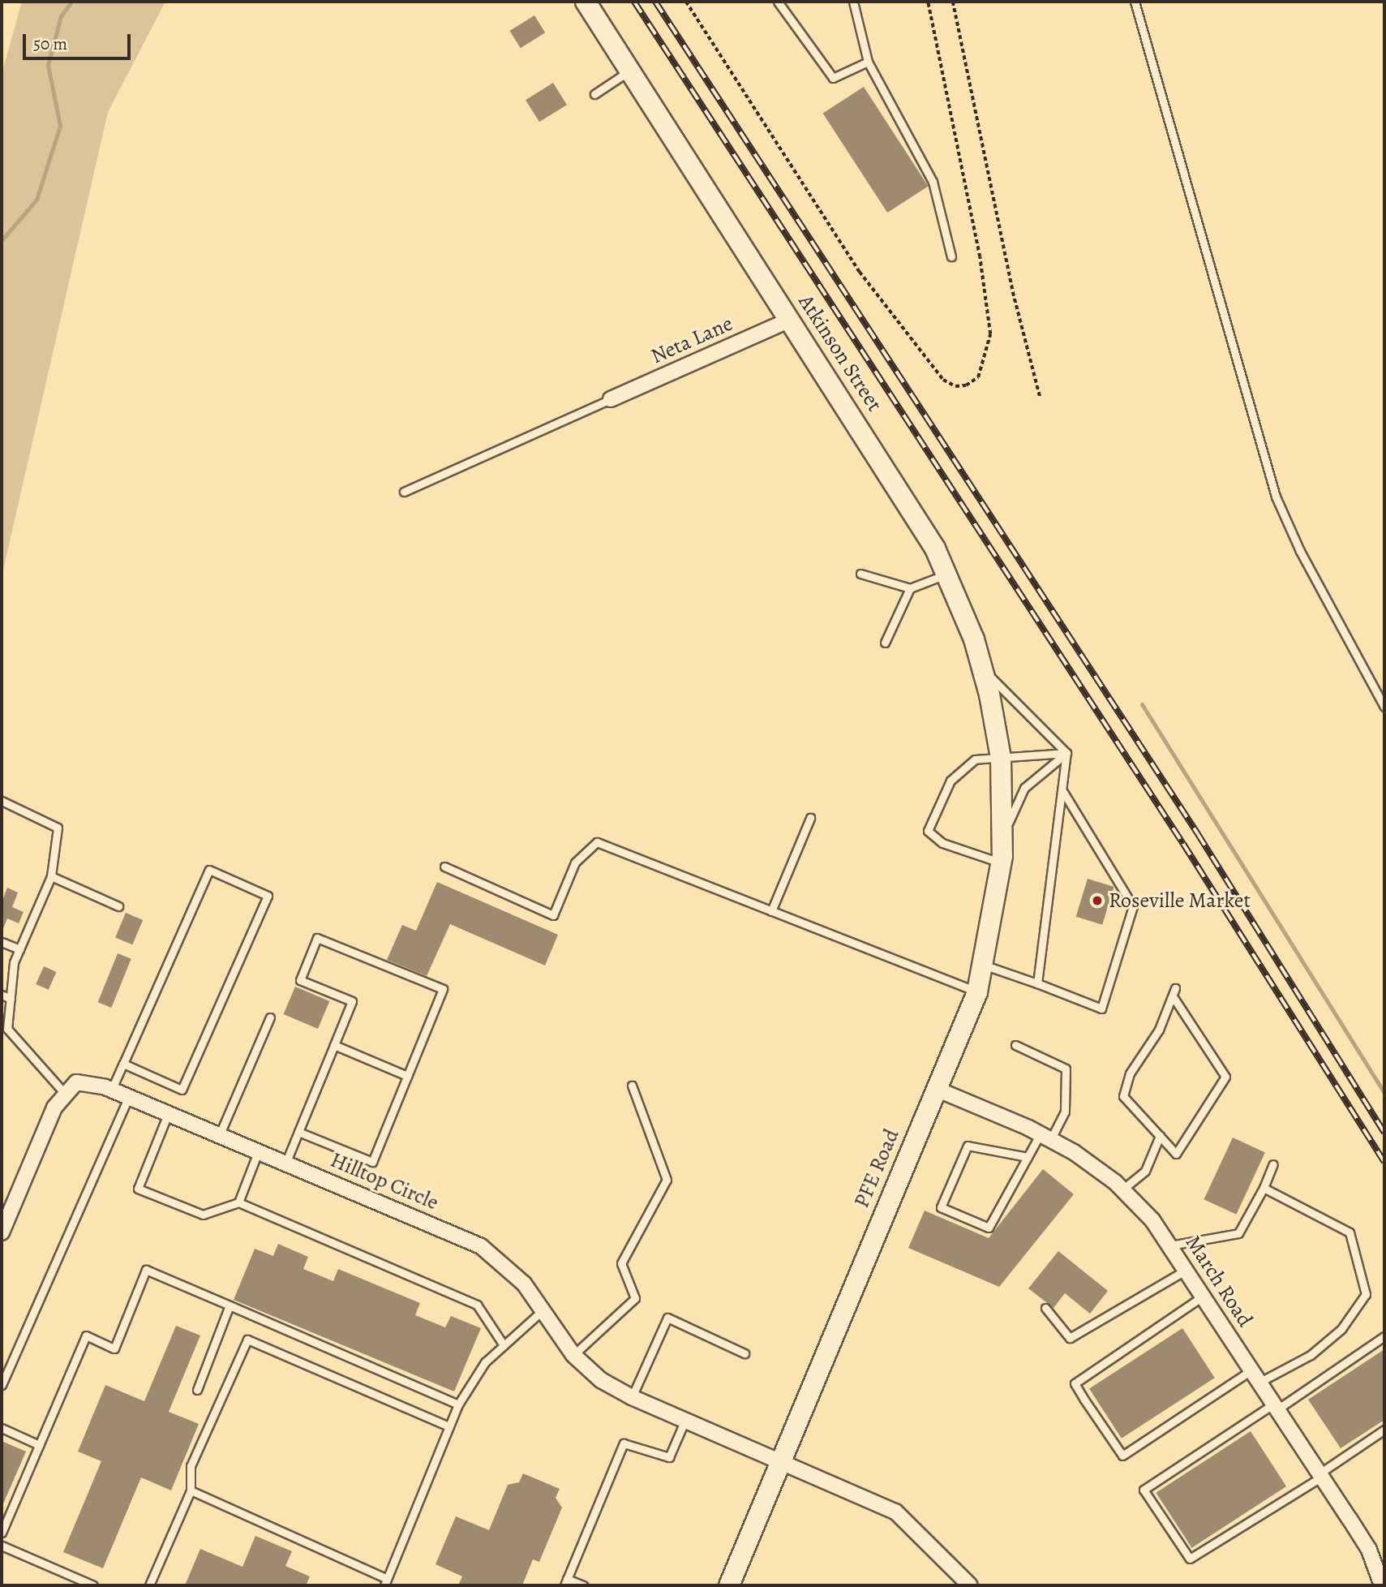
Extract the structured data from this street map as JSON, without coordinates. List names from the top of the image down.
{
  "streets": {
    "main road": ["Atkinson Street", "PFE Road"],
    "street": ["Neta Lane", "Hilltop Circle", "March Road"]
  },
  "crossings": [
    ["Neta Lane", "Atkinson Street"],
    ["Atkinson Street", "PFE Road"],
    ["PFE Road", "Hilltop Circle"],
    ["PFE Road", "March Road"]
  ],
  "places": ["Roseville Market"],
  "scale_bar": "50 m"
}
